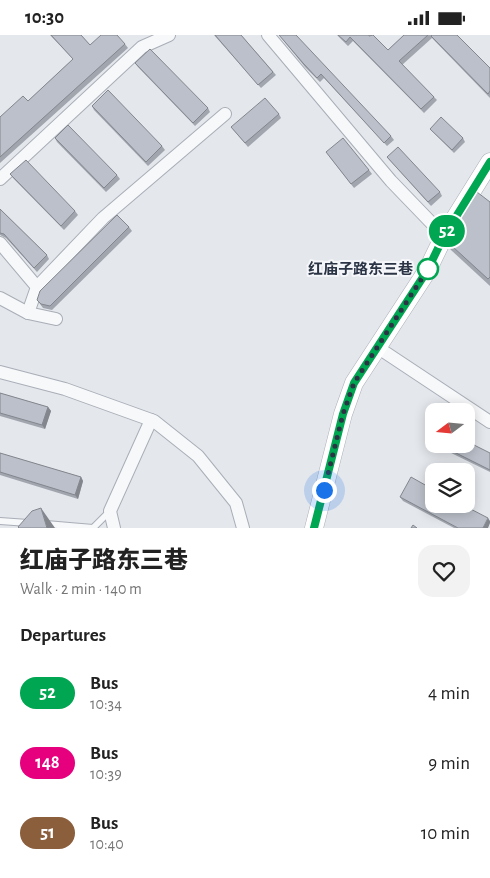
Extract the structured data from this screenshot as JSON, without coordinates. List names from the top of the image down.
{
  "places": ["红庙子路东三巷"],
  "lines": ["bus line 52"],
  "north": "left",
  "page": {
    "status": "10:30",
    "on_map": "52",
    "heading": [
      ["红庙子路东三巷", "Walk · 2 min · 140 m"],
      "Departures"
    ],
    "list": [
      {
        "mark": "52",
        "name": "Bus",
        "note": "10:34",
        "value": "4 min"
      },
      {
        "mark": "148",
        "name": "Bus",
        "note": "10:39",
        "value": "9 min"
      },
      {
        "mark": "51",
        "name": "Bus",
        "note": "10:40",
        "value": "10 min"
      }
    ]
  }
}
